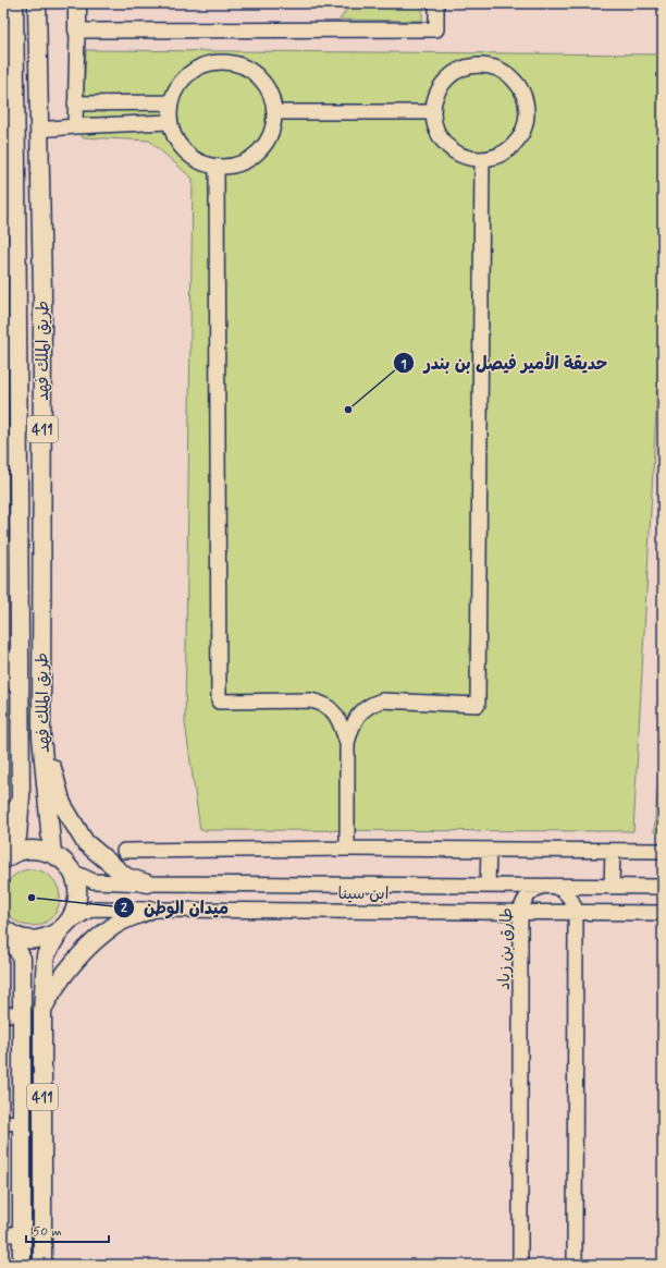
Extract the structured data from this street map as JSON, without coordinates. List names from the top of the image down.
{
  "streets": {
    "main road": ["طريق الملك فهد", "411"],
    "street": ["ابن سينا", "طارق بن زياد"]
  },
  "crossings": [
    ["طريق الملك فهد", "411"],
    ["411", "ابن سينا"],
    ["ابن سينا", "طارق بن زياد"]
  ],
  "places": ["حديقة الأمير فيصل بن بندر", "ميدان الوطن"],
  "scale_bar": "50 m"
}
